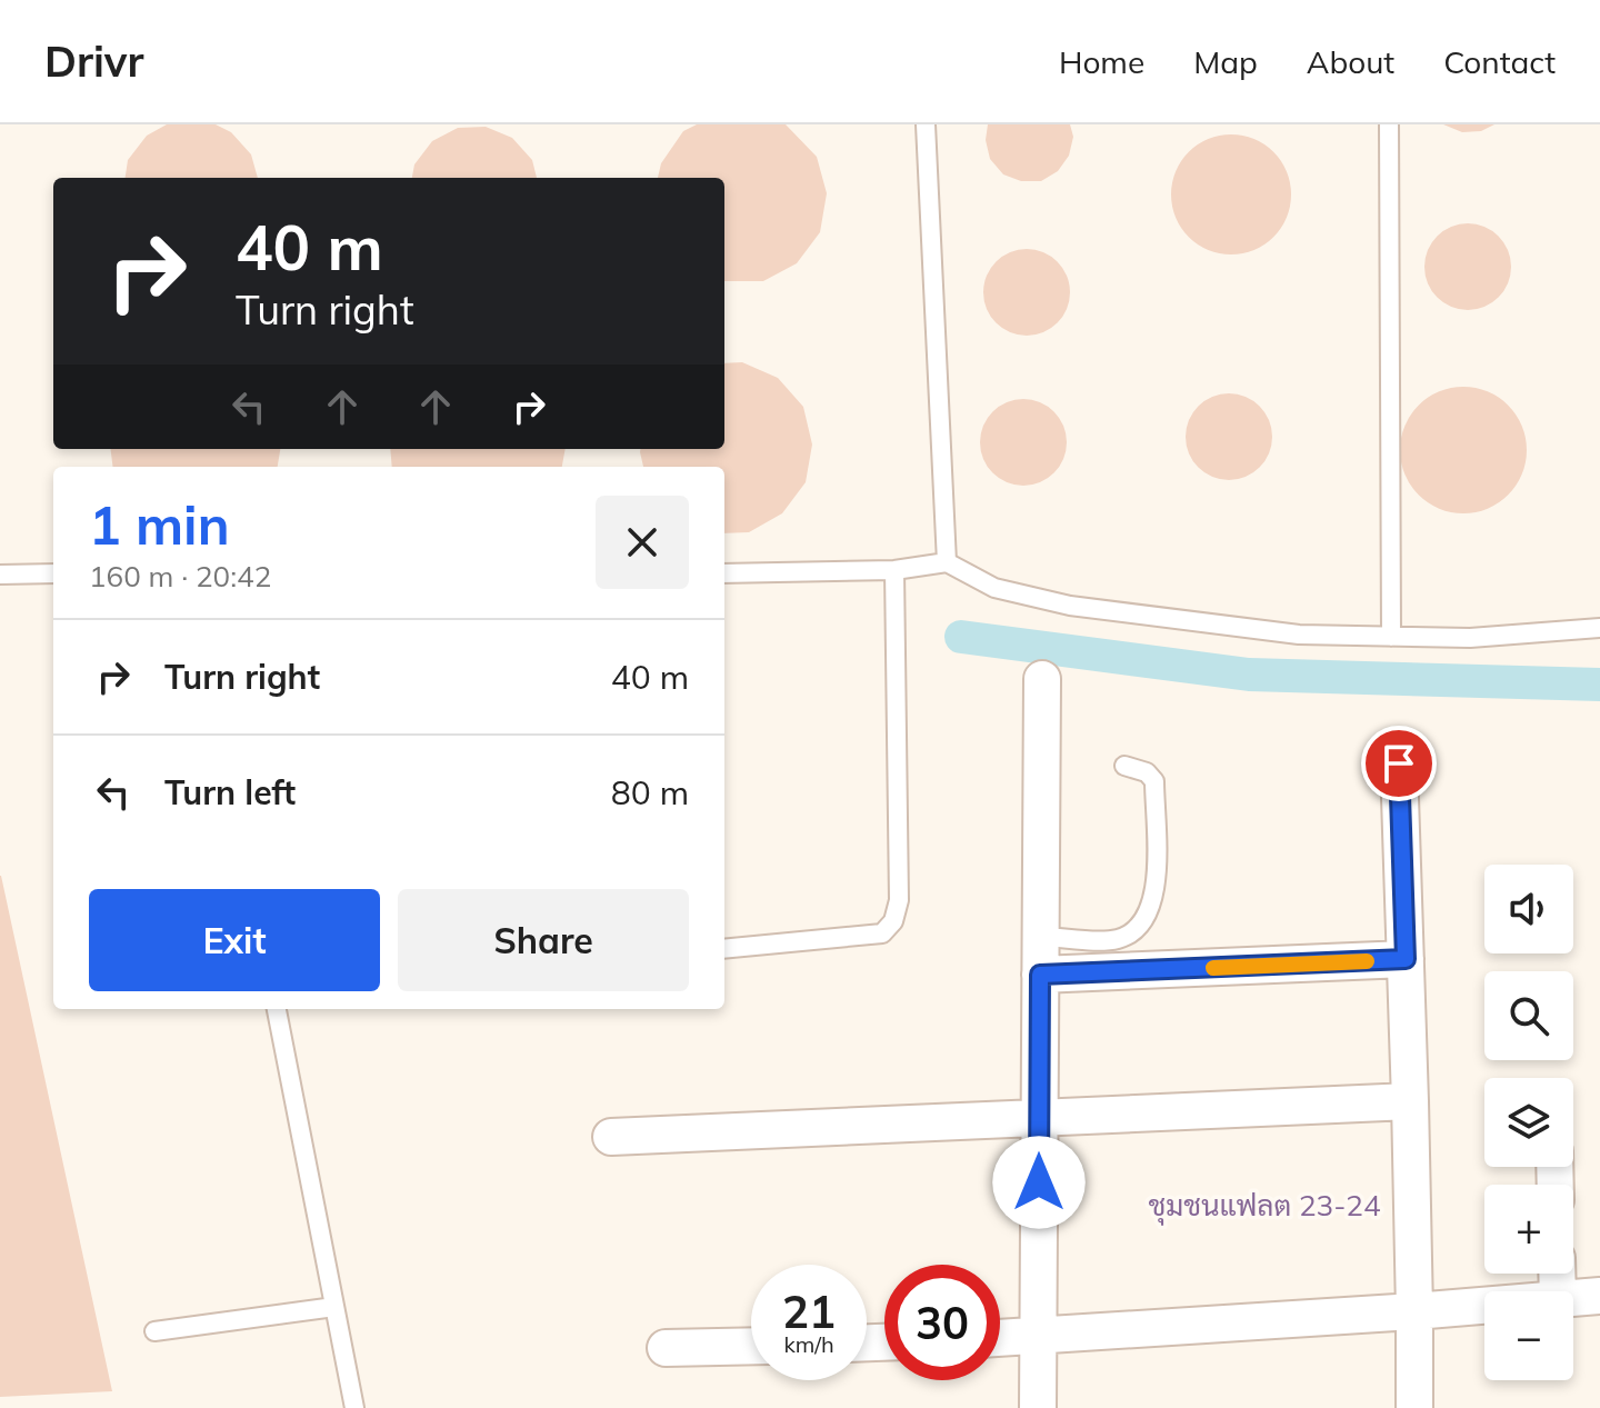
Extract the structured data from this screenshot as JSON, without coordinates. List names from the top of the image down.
{
  "districts": ["ชุมชนแฟลต 23-24"],
  "page": {
    "header": "Drivr",
    "nav": [
      "Home",
      "Map",
      "About",
      "Contact"
    ],
    "turn": ["40 m", "Turn right"],
    "heading": ["1 min", "160 m · 20:42"],
    "list": [
      {
        "name": "Turn right",
        "value": "40 m"
      },
      {
        "name": "Turn left",
        "value": "80 m"
      }
    ],
    "map_buttons": ["+", "−"],
    "buttons": ["Exit", "Share"],
    "speed": "21 km/h",
    "limit": "30"
  }
}
